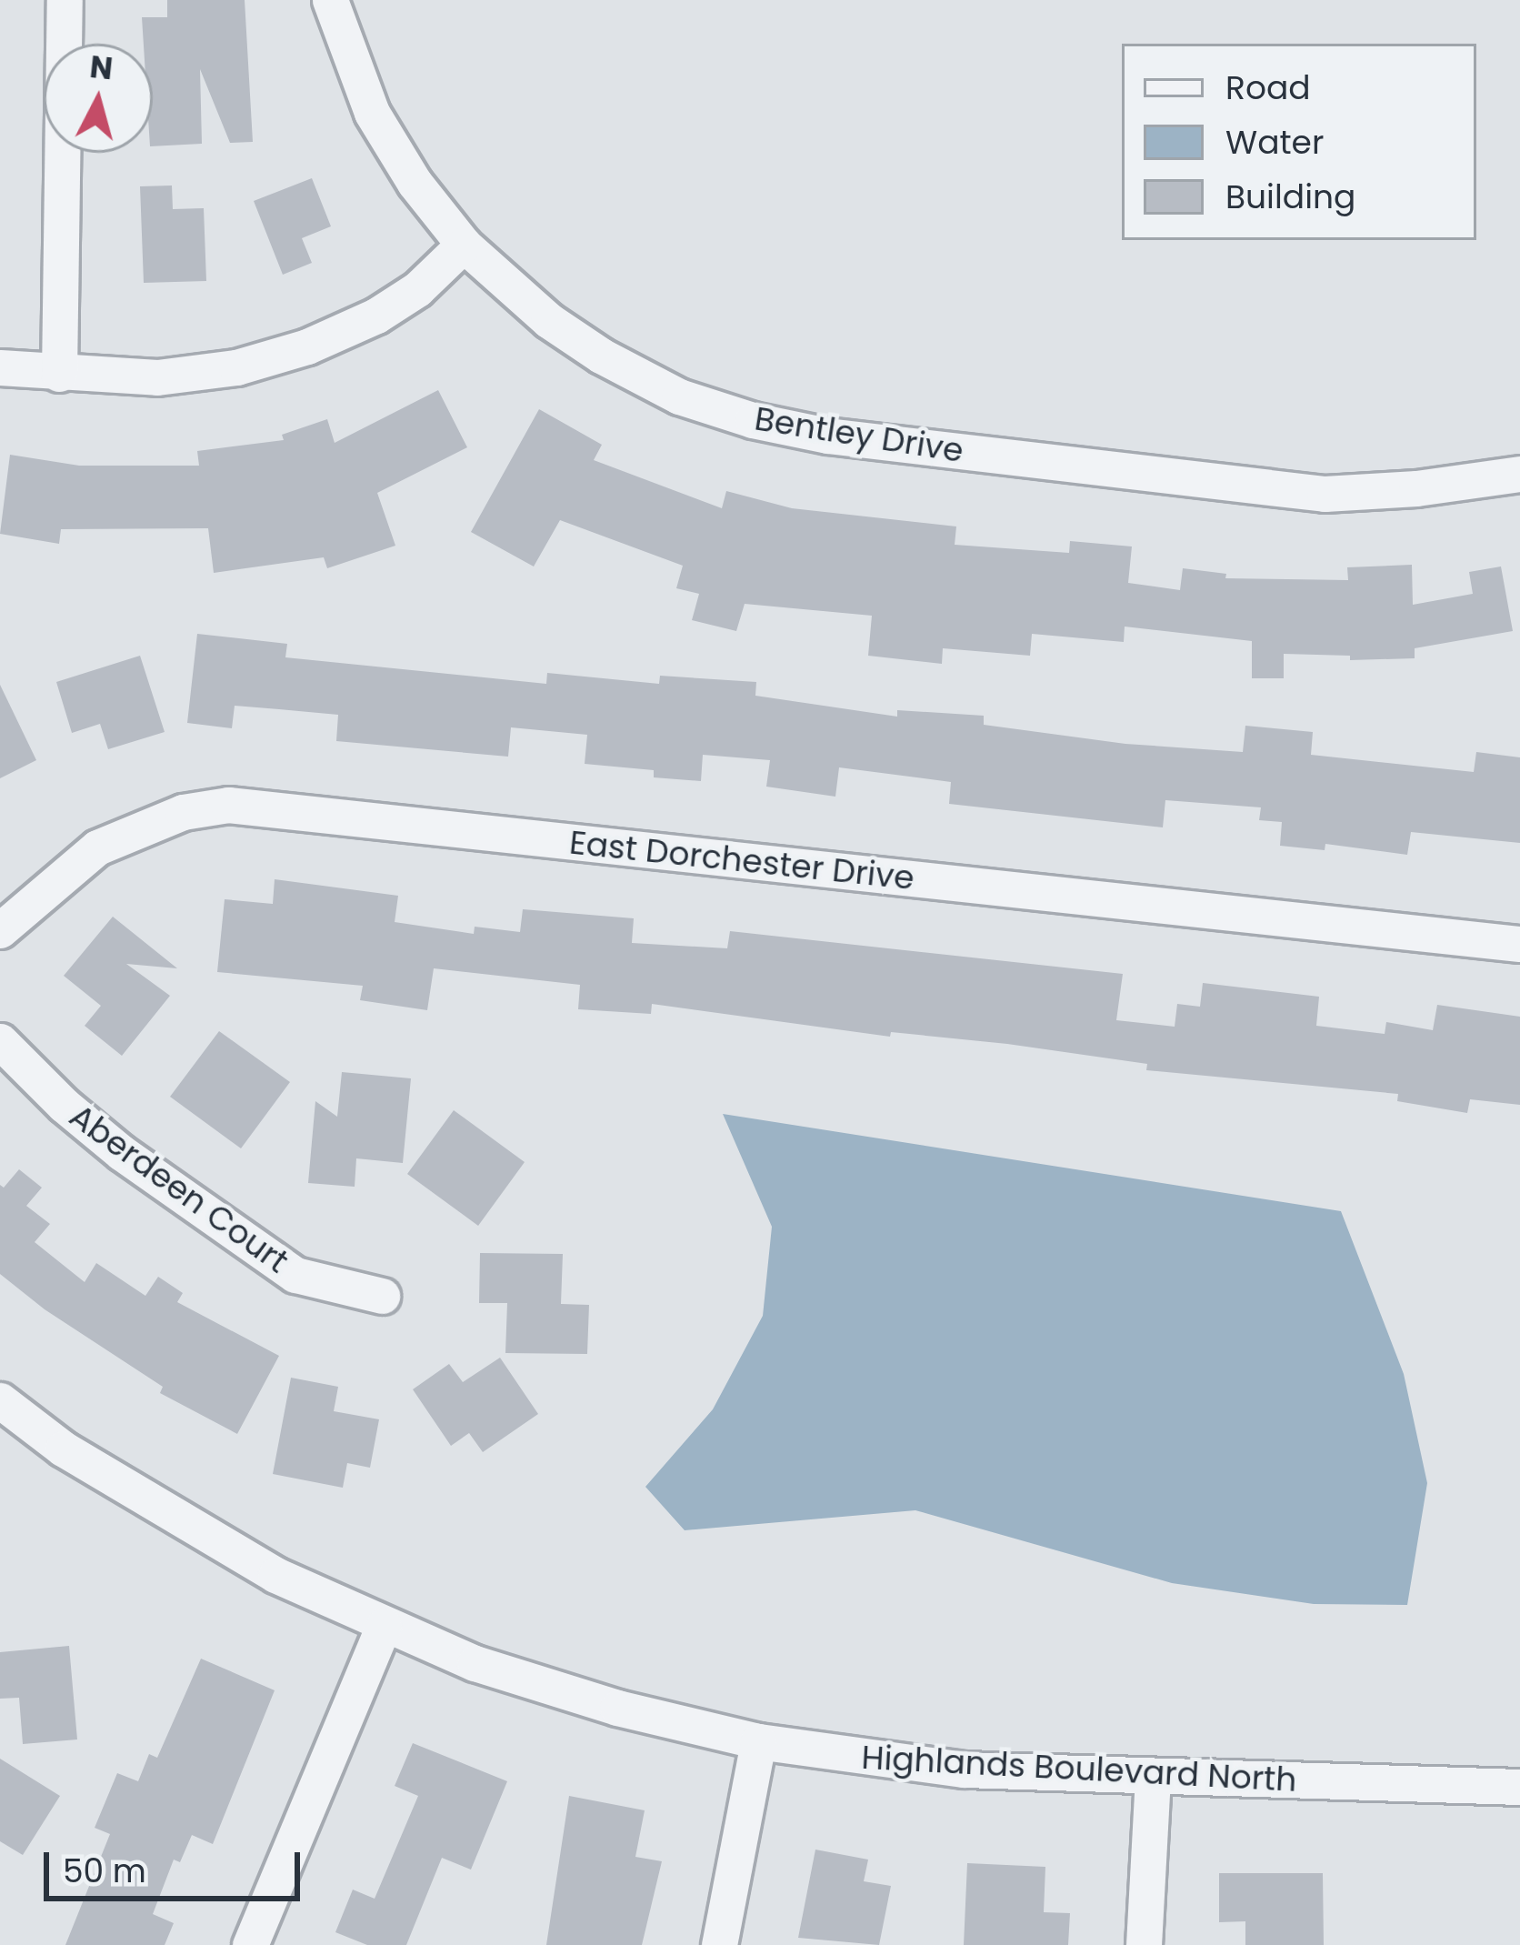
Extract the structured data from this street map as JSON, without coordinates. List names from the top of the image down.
{
  "streets": {
    "street": [
      "Bentley Drive",
      "East Dorchester Drive",
      "Aberdeen Court",
      "Highlands Boulevard North"
    ]
  },
  "legend": ["Road", "Water", "Building"],
  "scale_bar": "50 m",
  "north": "top"
}
